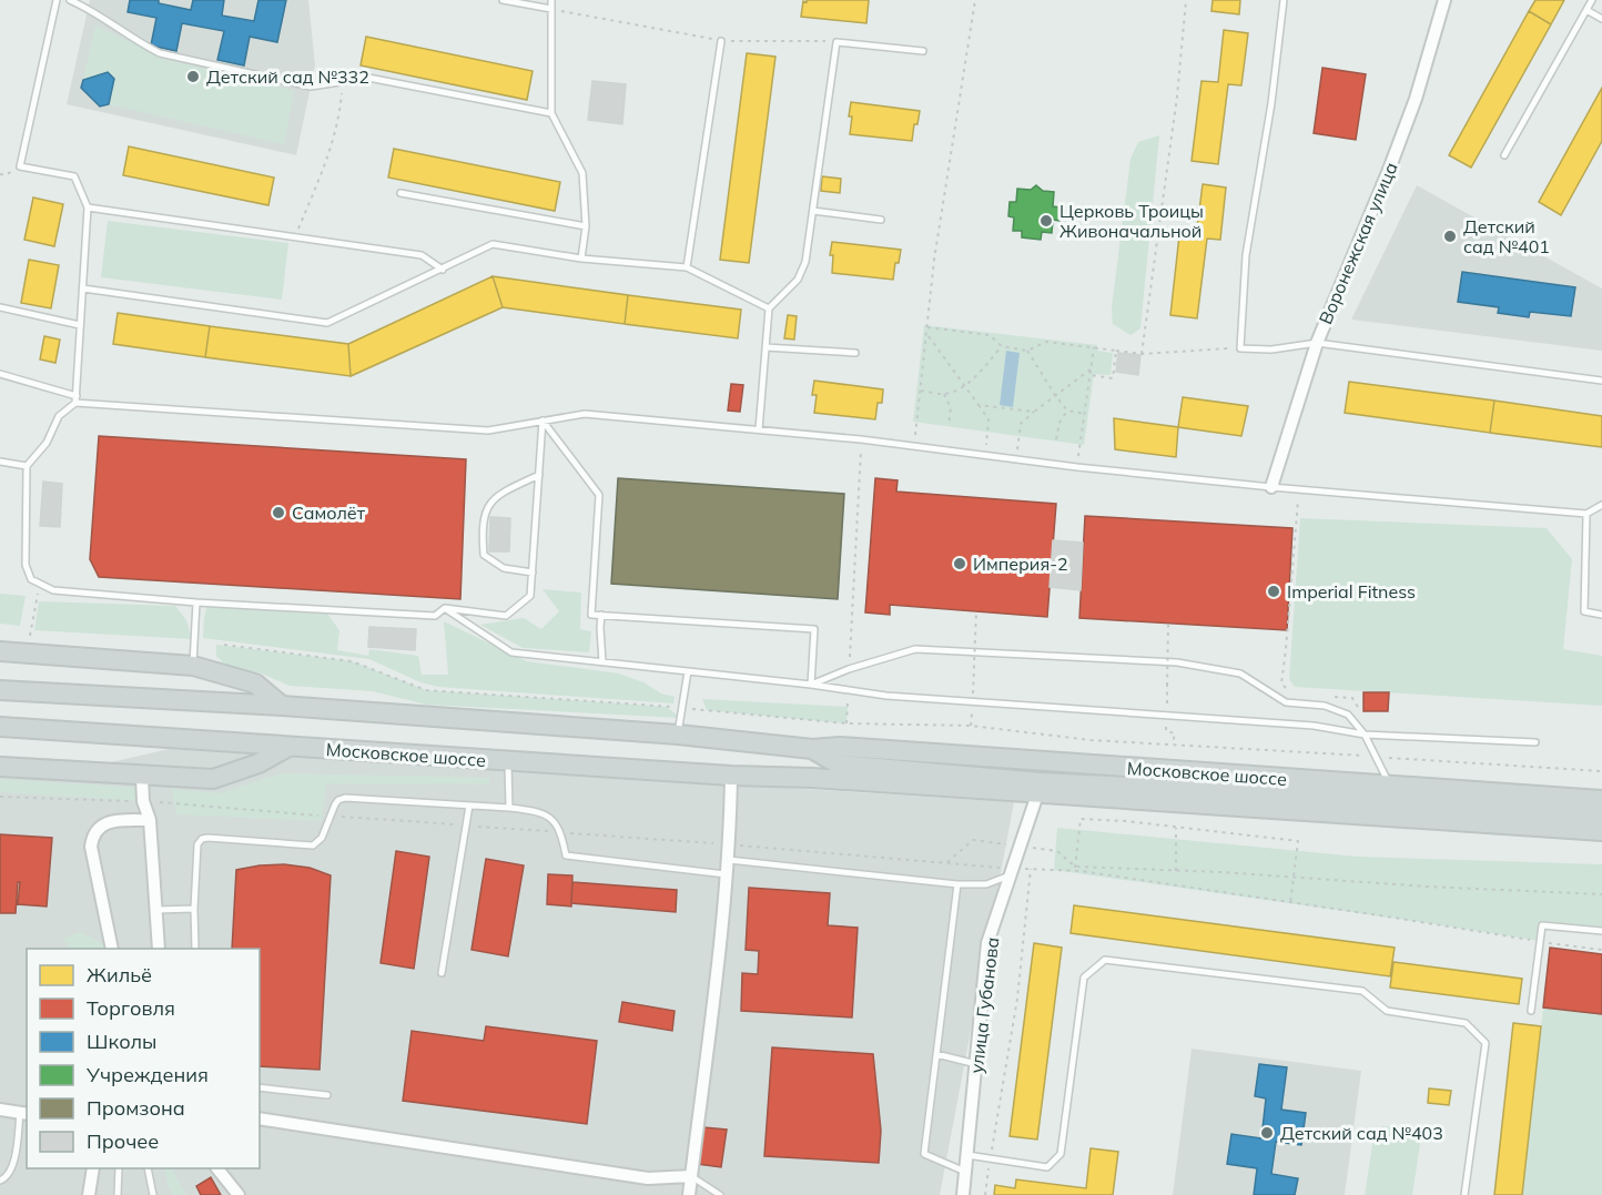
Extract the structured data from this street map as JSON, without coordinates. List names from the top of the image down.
{
  "streets": {
    "main road": ["Московское шоссе"],
    "street": ["Воронежская улица", "улица Губанова"]
  },
  "crossings": [
    ["Московское шоссе", "улица Губанова"]
  ],
  "places": [
    "Детский сад №332",
    "Церковь Троицы Живоначальной",
    "Детский сад №401",
    "Самолёт",
    "Империя-2",
    "Imperial Fitness",
    "Детский сад №403"
  ],
  "legend": [
    "Жильё",
    "Торговля",
    "Школы",
    "Учреждения",
    "Промзона",
    "Прочее"
  ]
}
